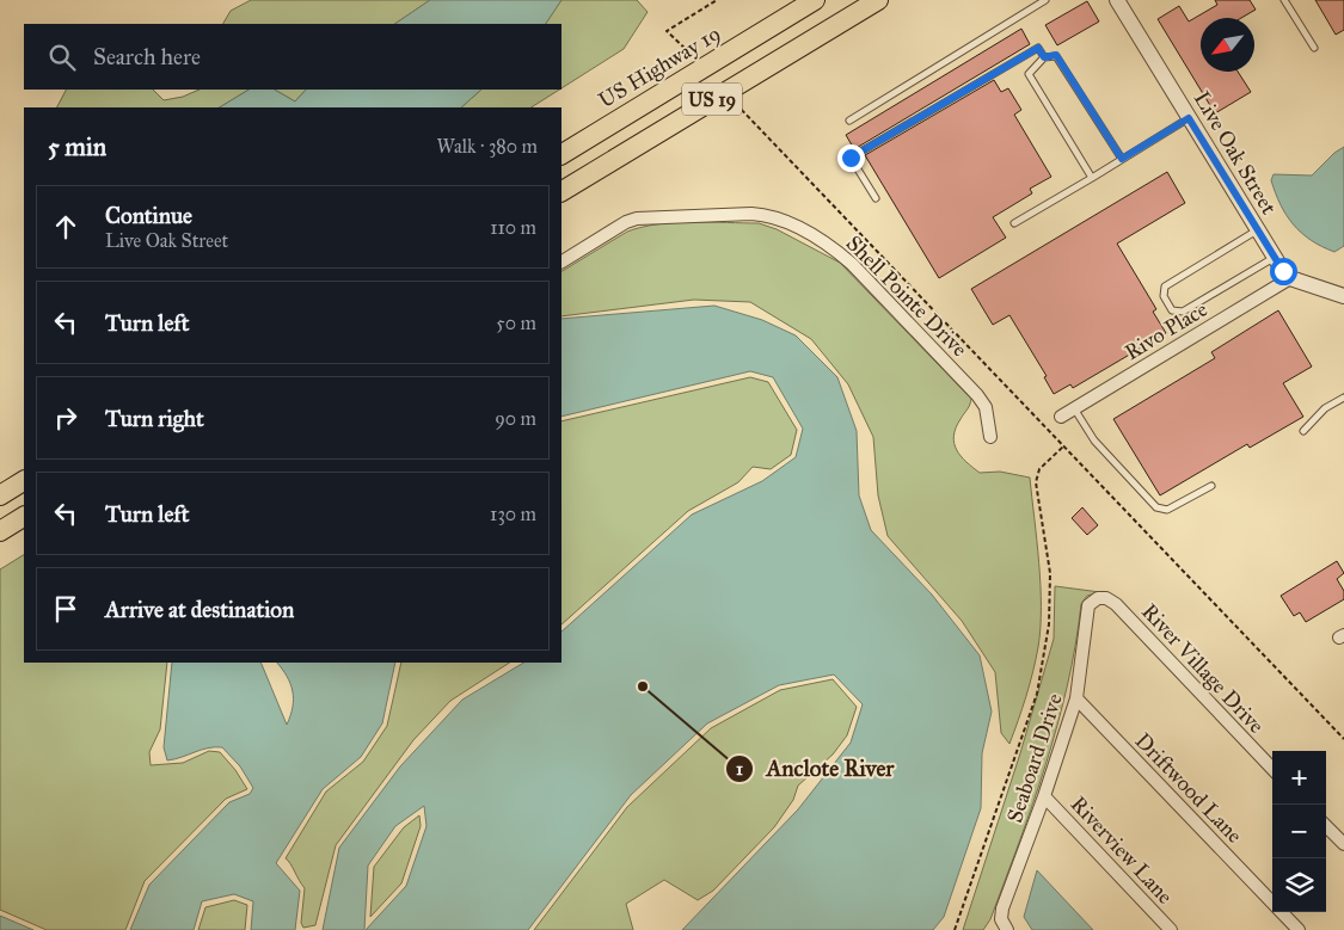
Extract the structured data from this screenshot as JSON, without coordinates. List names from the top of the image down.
{
  "streets": {
    "highway": ["US Highway 19", "US 19"],
    "street": [
      "Live Oak Street",
      "Shell Pointe Drive",
      "Rivo Place",
      "River Village Drive",
      "Seaboard Drive",
      "Driftwood Lane",
      "Riverview Lane"
    ]
  },
  "crossings": [
    ["Live Oak Street", "Rivo Place"],
    ["River Village Drive", "Seaboard Drive"],
    ["Seaboard Drive", "Driftwood Lane"],
    ["Seaboard Drive", "Riverview Lane"]
  ],
  "places": ["Anclote River"],
  "north": "bottom left",
  "page": {
    "search": "Search here",
    "heading": ["5 min", "Walk · 380 m"],
    "list": [
      ["Continue", "Live Oak Street", "110 m"],
      ["Turn left", "50 m"],
      ["Turn right", "90 m"],
      ["Turn left", "130 m"],
      "Arrive at destination"
    ],
    "map_buttons": ["+", "−"]
  }
}
